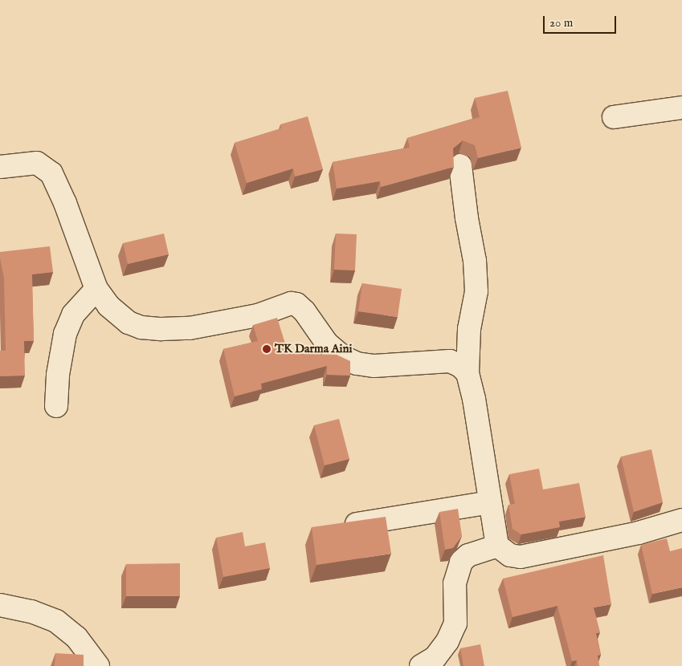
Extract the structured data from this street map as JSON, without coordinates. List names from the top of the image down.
{
  "places": ["TK Darma Aini"],
  "scale_bar": "20 m"
}
